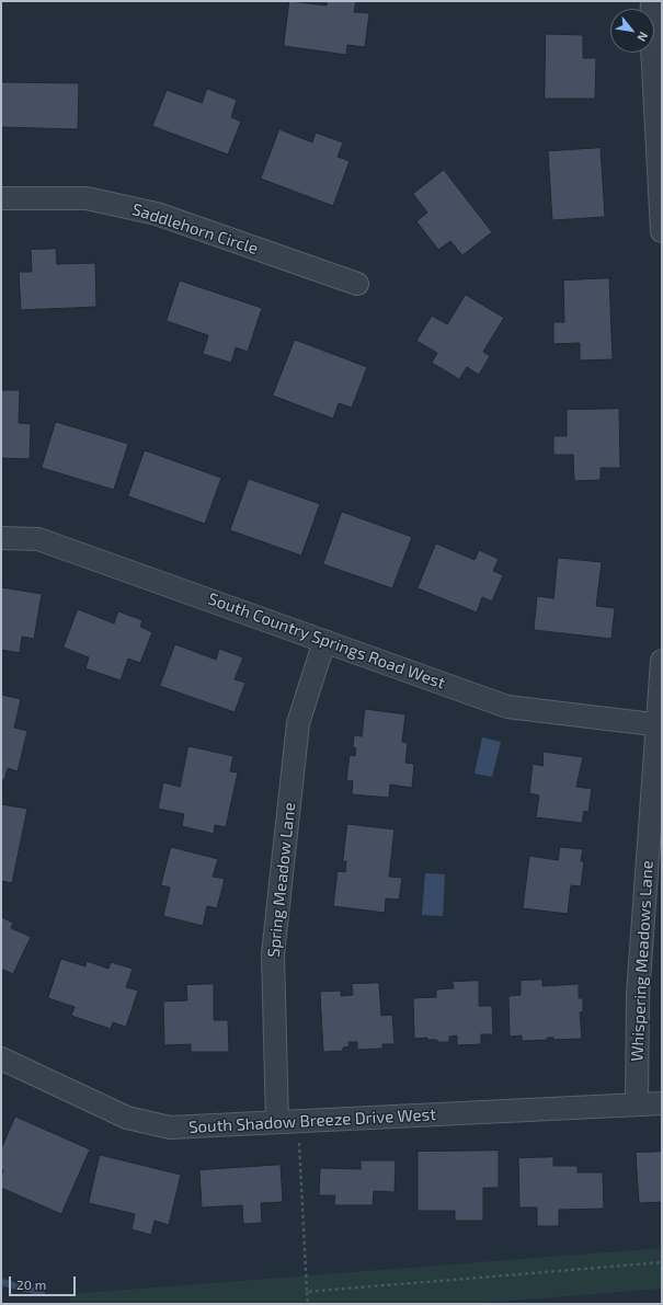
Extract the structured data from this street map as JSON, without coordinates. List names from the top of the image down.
{
  "streets": {
    "street": [
      "Saddlehorn Circle",
      "South Country Springs Road West",
      "Spring Meadow Lane",
      "Whispering Meadows Lane",
      "South Shadow Breeze Drive West"
    ]
  },
  "crossings": [
    ["South Country Springs Road West", "Spring Meadow Lane"],
    ["South Country Springs Road West", "Whispering Meadows Lane"],
    ["Spring Meadow Lane", "South Shadow Breeze Drive West"],
    ["Whispering Meadows Lane", "South Shadow Breeze Drive West"]
  ],
  "scale_bar": "20 m",
  "north": "bottom right"
}
